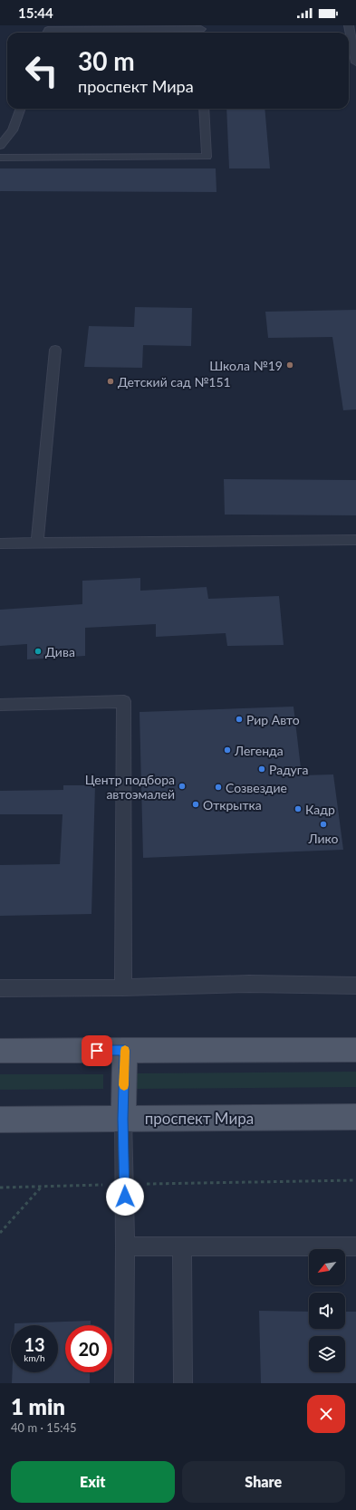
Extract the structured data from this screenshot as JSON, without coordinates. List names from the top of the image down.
{
  "streets": {
    "main road": ["проспект Мира"]
  },
  "places": [
    "Школа №19",
    "Детский сад №151",
    "Дива",
    "Рир Авто",
    "Легенда",
    "Радуга",
    "Центр подбора автоэмалей",
    "Созвездие",
    "Открытка",
    "Кадр",
    "Лико"
  ],
  "north": "bottom left",
  "page": {
    "status": "15:44",
    "turn": ["30 m", "проспект Мира"],
    "speed": "13 km/h",
    "limit": "20",
    "heading": ["1 min", "40 m · 15:45"],
    "buttons": ["Exit", "Share"]
  }
}
